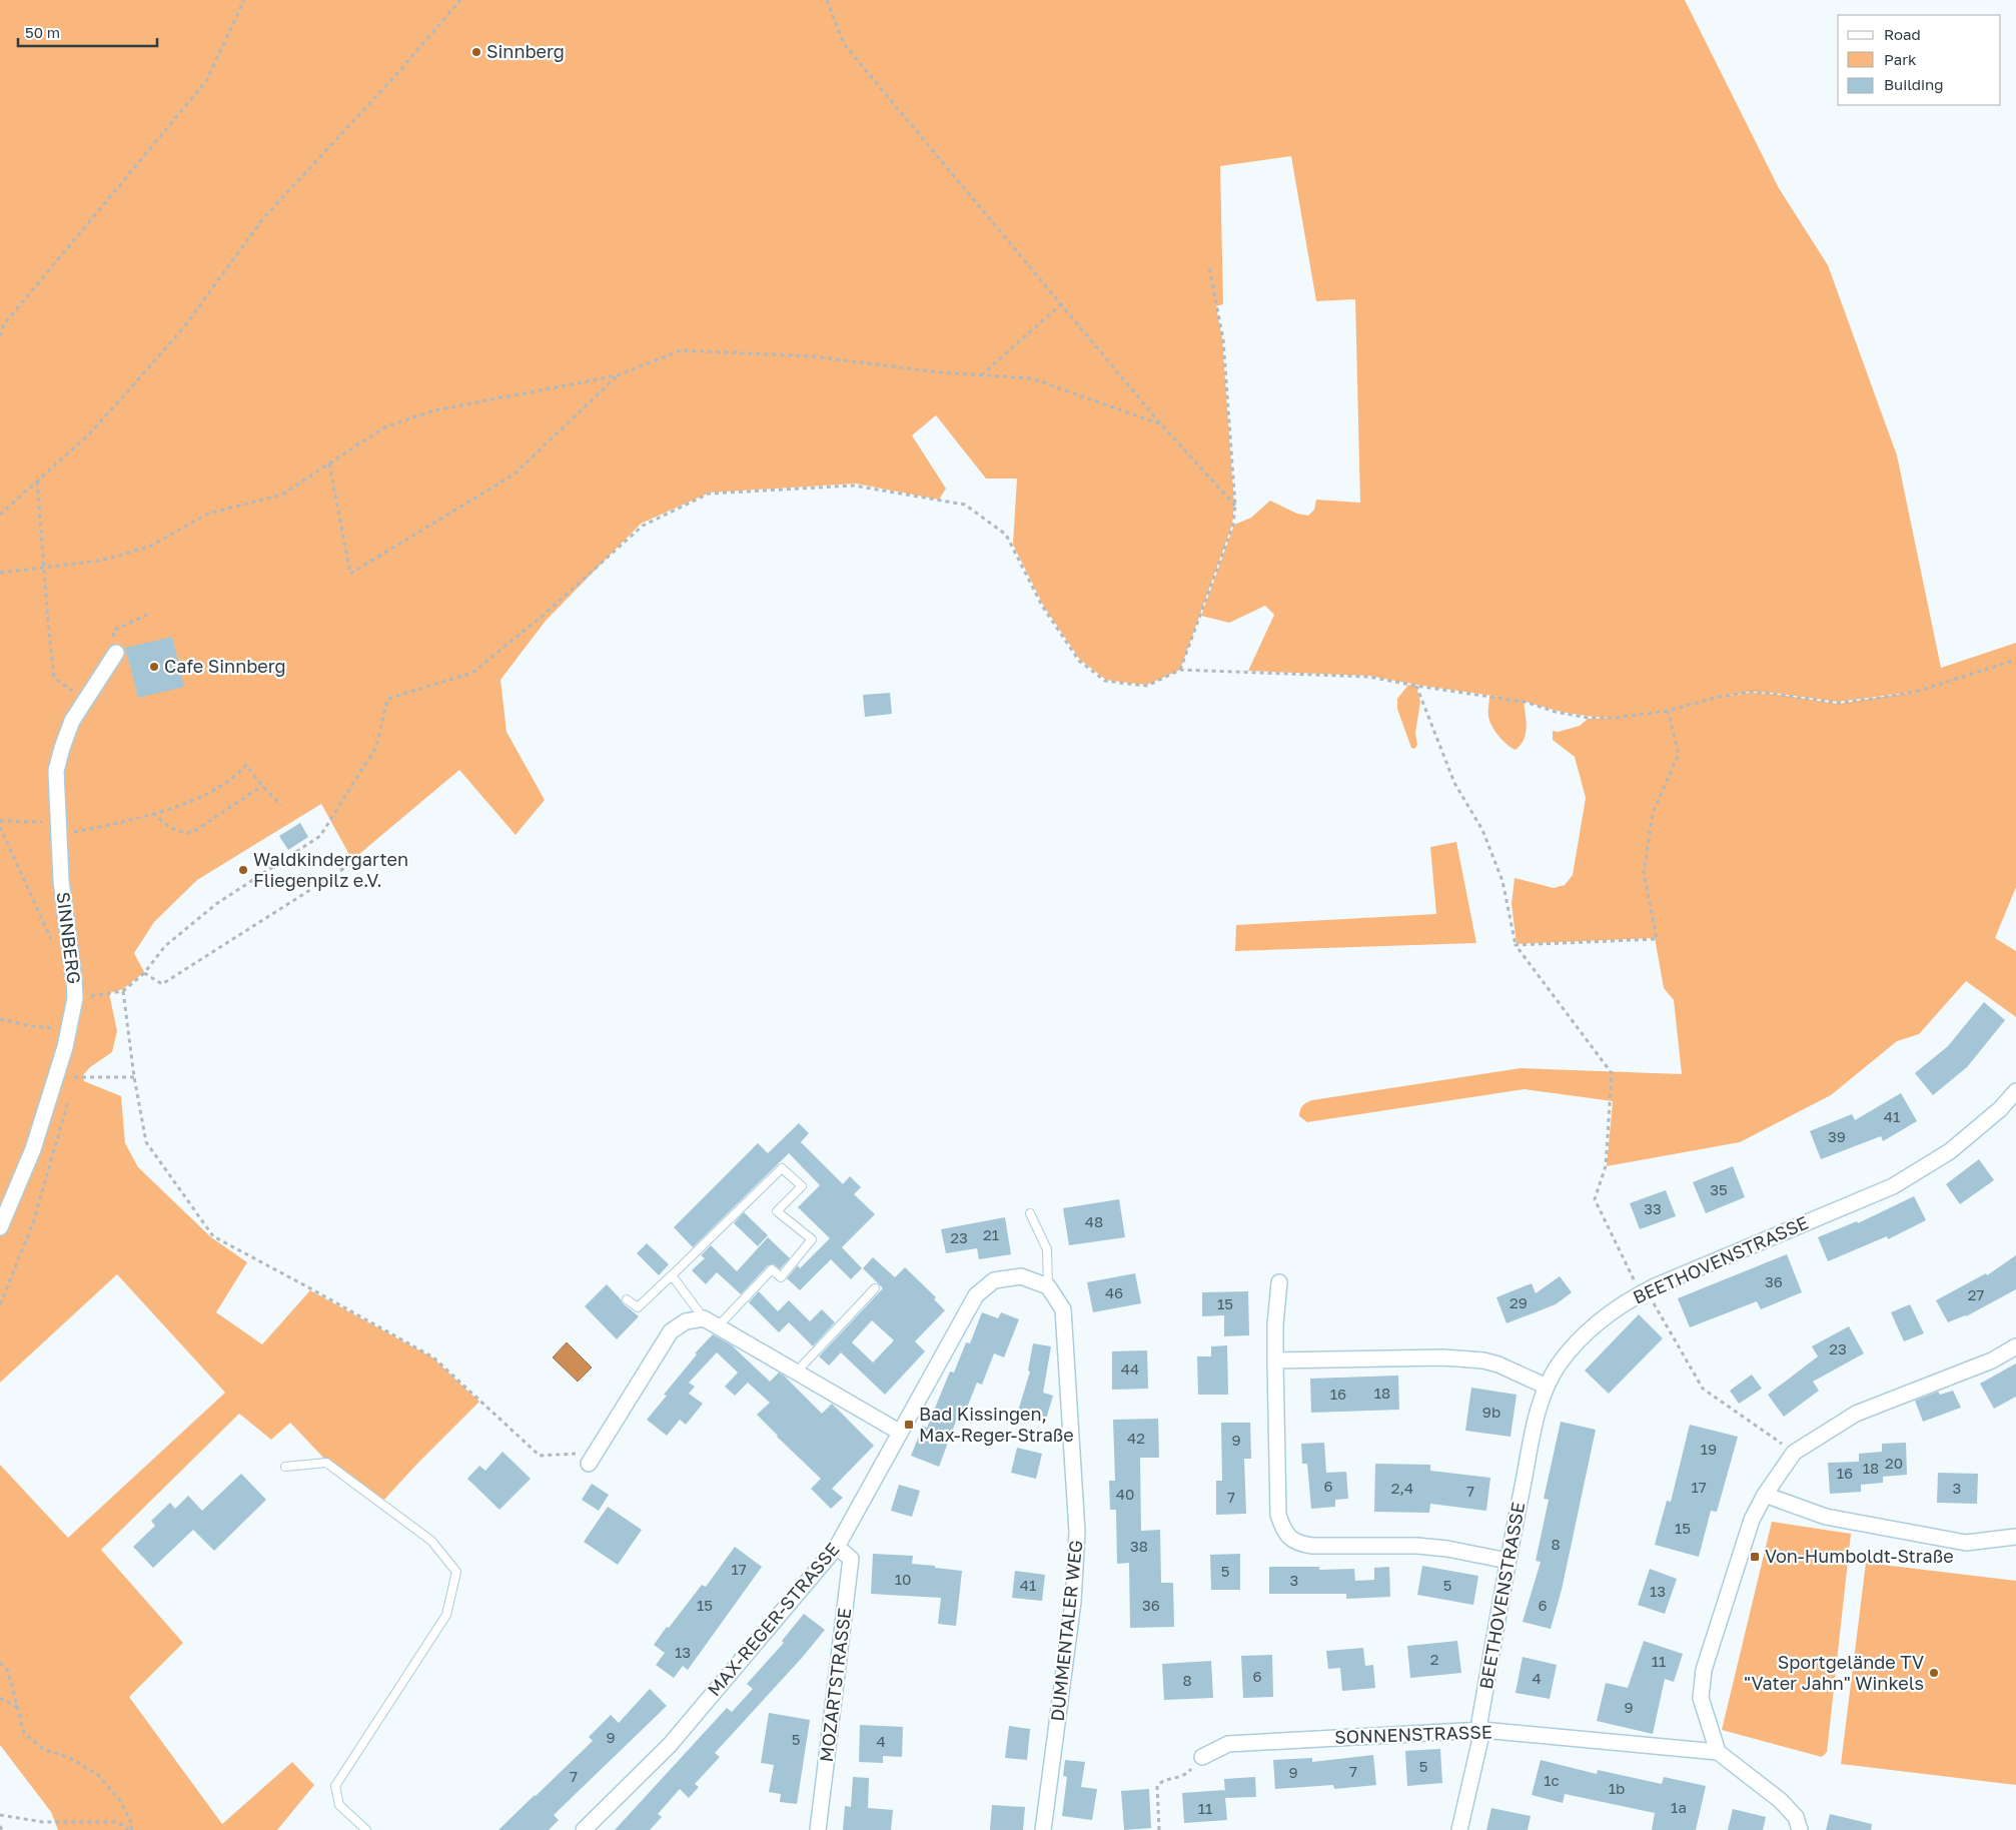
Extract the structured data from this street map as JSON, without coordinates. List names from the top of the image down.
{
  "streets": {
    "street": [
      "SINNBERG",
      "BEETHOVENSTRASSE",
      "MAX-REGER-STRASSE",
      "DUMMENTALER WEG",
      "MOZARTSTRASSE",
      "SONNENSTRASSE"
    ]
  },
  "crossings": [
    ["BEETHOVENSTRASSE", "SONNENSTRASSE"],
    ["MAX-REGER-STRASSE", "DUMMENTALER WEG"],
    ["MAX-REGER-STRASSE", "MOZARTSTRASSE"]
  ],
  "places": {
    "other": [
      "Sinnberg",
      "Cafe Sinnberg",
      "Waldkindergarten Fliegenpilz e.V.",
      "Sportgelände TV \"Vater Jahn\" Winkels"
    ],
    "transit": ["Bad Kissingen, Max-Reger-Straße", "Von-Humboldt-Straße"]
  },
  "house_numbers": [
    "41",
    "39",
    "35",
    "33",
    "48",
    "21",
    "23",
    "36",
    "46",
    "27",
    "29",
    "15",
    "23",
    "44",
    "18",
    "16",
    "9b",
    "42",
    "9",
    "19",
    "20",
    "18",
    "16",
    "6",
    "17",
    "2,4",
    "3",
    "7",
    "40",
    "7",
    "15",
    "8",
    "38",
    "17",
    "5",
    "10",
    "3",
    "41",
    "5",
    "13",
    "15",
    "36",
    "6",
    "13",
    "2",
    "11",
    "6",
    "4",
    "8",
    "9",
    "9",
    "5",
    "4",
    "5",
    "7",
    "9",
    "7",
    "1c",
    "1b",
    "1a",
    "11"
  ],
  "legend": ["Road", "Park", "Building"],
  "scale_bar": "50 m"
}
